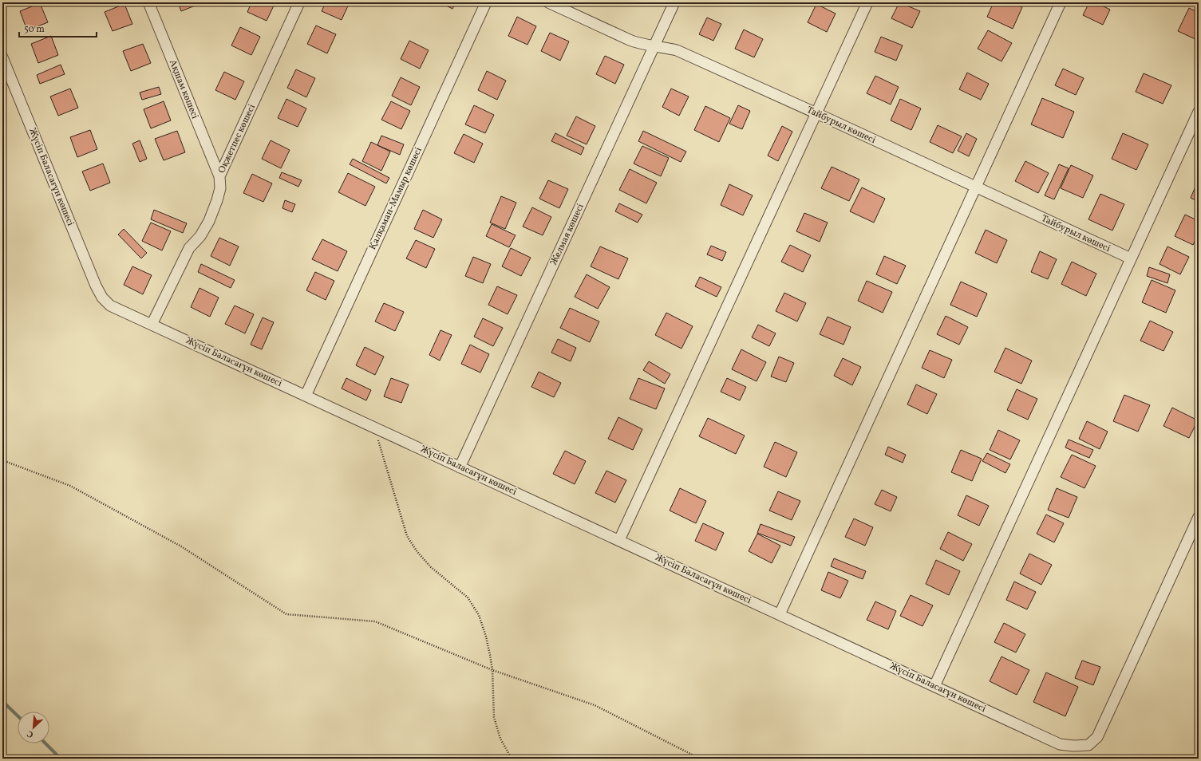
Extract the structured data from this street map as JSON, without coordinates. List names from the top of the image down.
{
  "streets": {
    "street": [
      "Ақшам көшесі",
      "Тайбурыл көшесі",
      "Оқжетпес көшесі",
      "Жүсіп Баласағұн көшесі",
      "Қалқаман-Мамыр көшесі",
      "Желмая көшесі"
    ]
  },
  "crossings": [
    ["Ақшам көшесі", "Оқжетпес көшесі"],
    ["Тайбурыл көшесі", "Желмая көшесі"],
    ["Оқжетпес көшесі", "Жүсіп Баласағұн көшесі"],
    ["Жүсіп Баласағұн көшесі", "Қалқаман-Мамыр көшесі"],
    ["Жүсіп Баласағұн көшесі", "Желмая көшесі"]
  ],
  "scale_bar": "50 m",
  "north": "bottom left"
}
